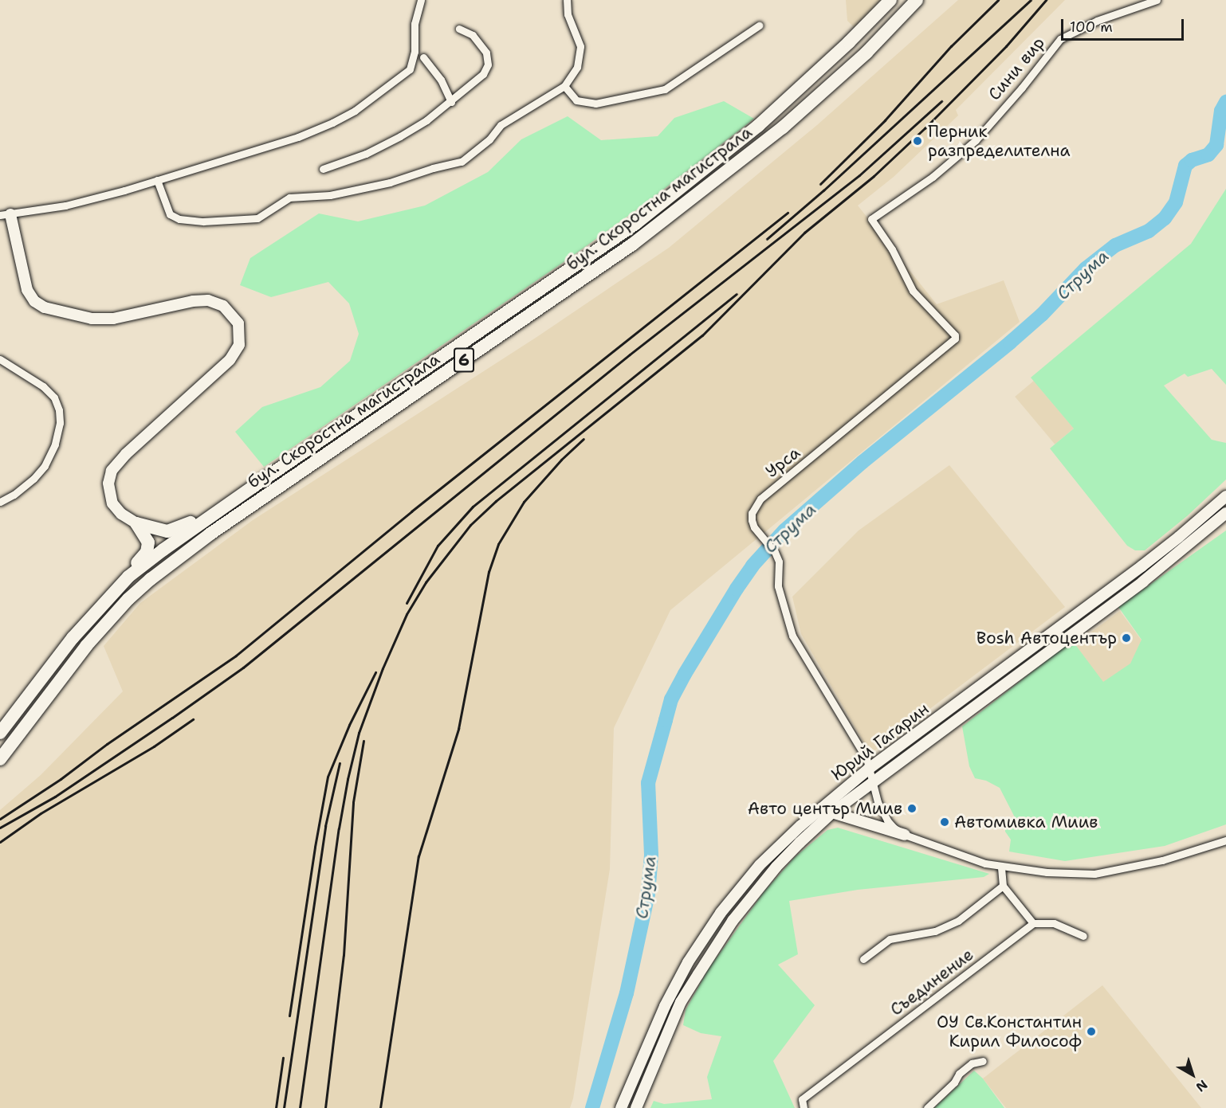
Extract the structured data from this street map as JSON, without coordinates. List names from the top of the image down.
{
  "streets": {
    "highway": ["бул. Скоростна магистрала", "6"],
    "street": [
      "Сини вир",
      "Урса",
      "Юрий Гагарин",
      "Съединение"
    ]
  },
  "crossings": [
    ["Сини вир", "Урса"],
    ["Урса", "Юрий Гагарин"]
  ],
  "water": ["Струма"],
  "places": [
    "Перник разпределителна",
    "Bosh Автоцентър",
    "Авто център Миив",
    "Автомивка Миив",
    "ОУ Св.Константин Кирил Философ"
  ],
  "scale_bar": "100 m",
  "north": "bottom right"
}
